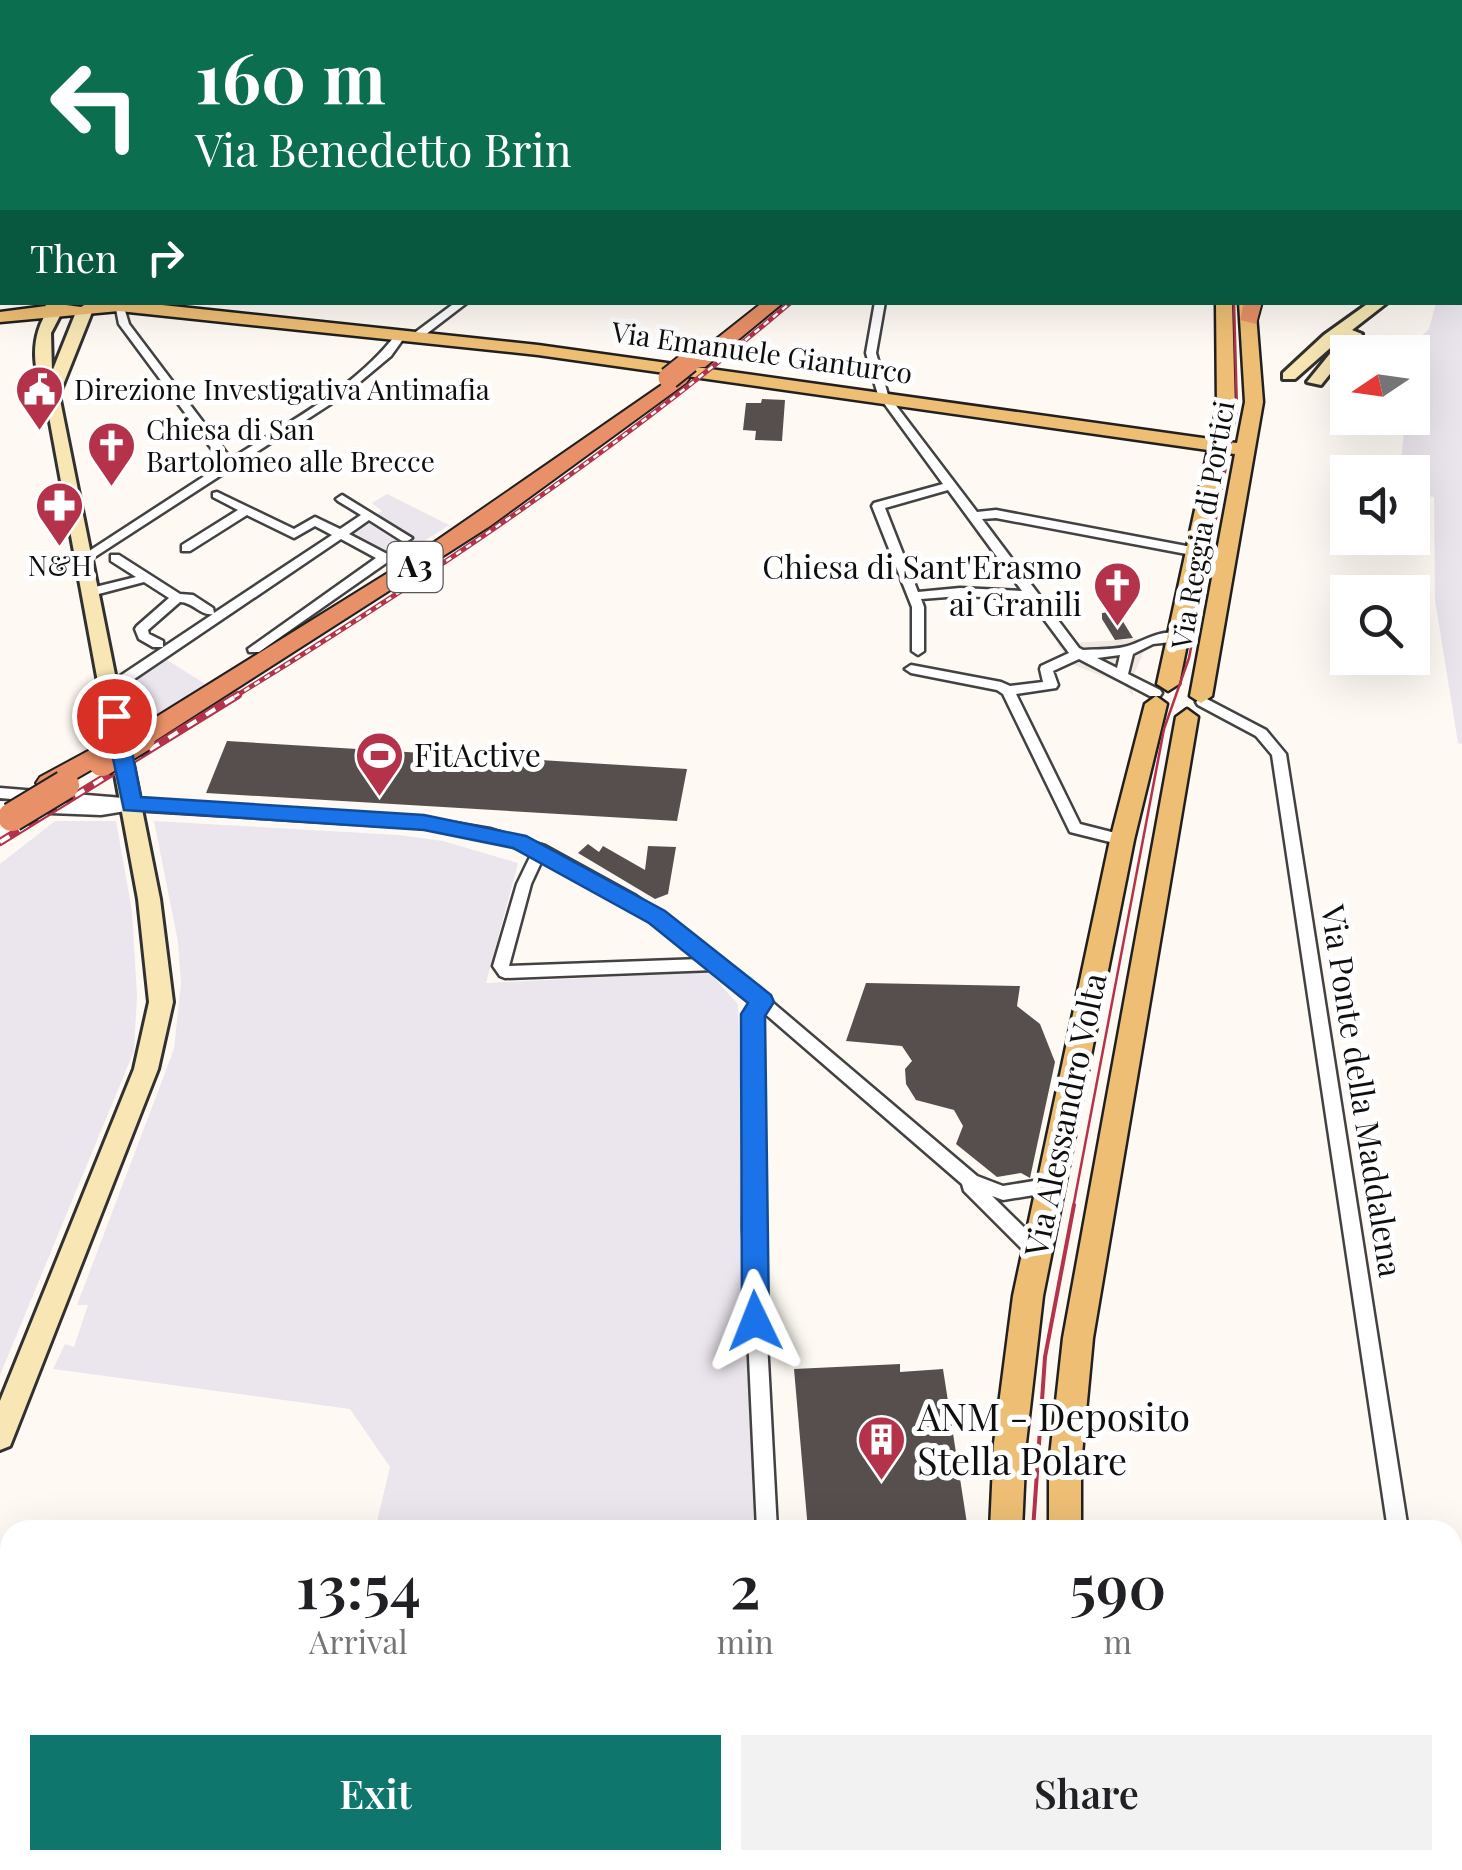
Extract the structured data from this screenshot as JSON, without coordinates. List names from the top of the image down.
{
  "streets": {
    "highway": ["A3"],
    "main road": ["Via Emanuele Gianturco", "Via Reggia di Portici", "Via Alessandro Volta"],
    "street": ["Via Ponte della Maddalena"]
  },
  "crossings": [
    ["Via Emanuele Gianturco", "Via Reggia di Portici"],
    ["Via Reggia di Portici", "Via Ponte della Maddalena"],
    ["Via Reggia di Portici", "Via Alessandro Volta"],
    ["Via Ponte della Maddalena", "Via Alessandro Volta"]
  ],
  "places": {
    "public building": ["Direzione Investigativa Antimafia"],
    "church": ["Chiesa di San Bartolomeo alle Brecce", "Chiesa di Sant'Erasmo ai Granili"],
    "pharmacy": ["N&H"],
    "sports": ["FitActive"],
    "building": ["ANM - Deposito Stella Polare"]
  },
  "north": "left",
  "page": {
    "turn": ["160 m", "Via Benedetto Brin"],
    "then": "Then",
    "eta": [
      "13:54",
      "Arrival",
      "2",
      "min",
      "590",
      "m"
    ],
    "buttons": ["Exit", "Share"]
  }
}
